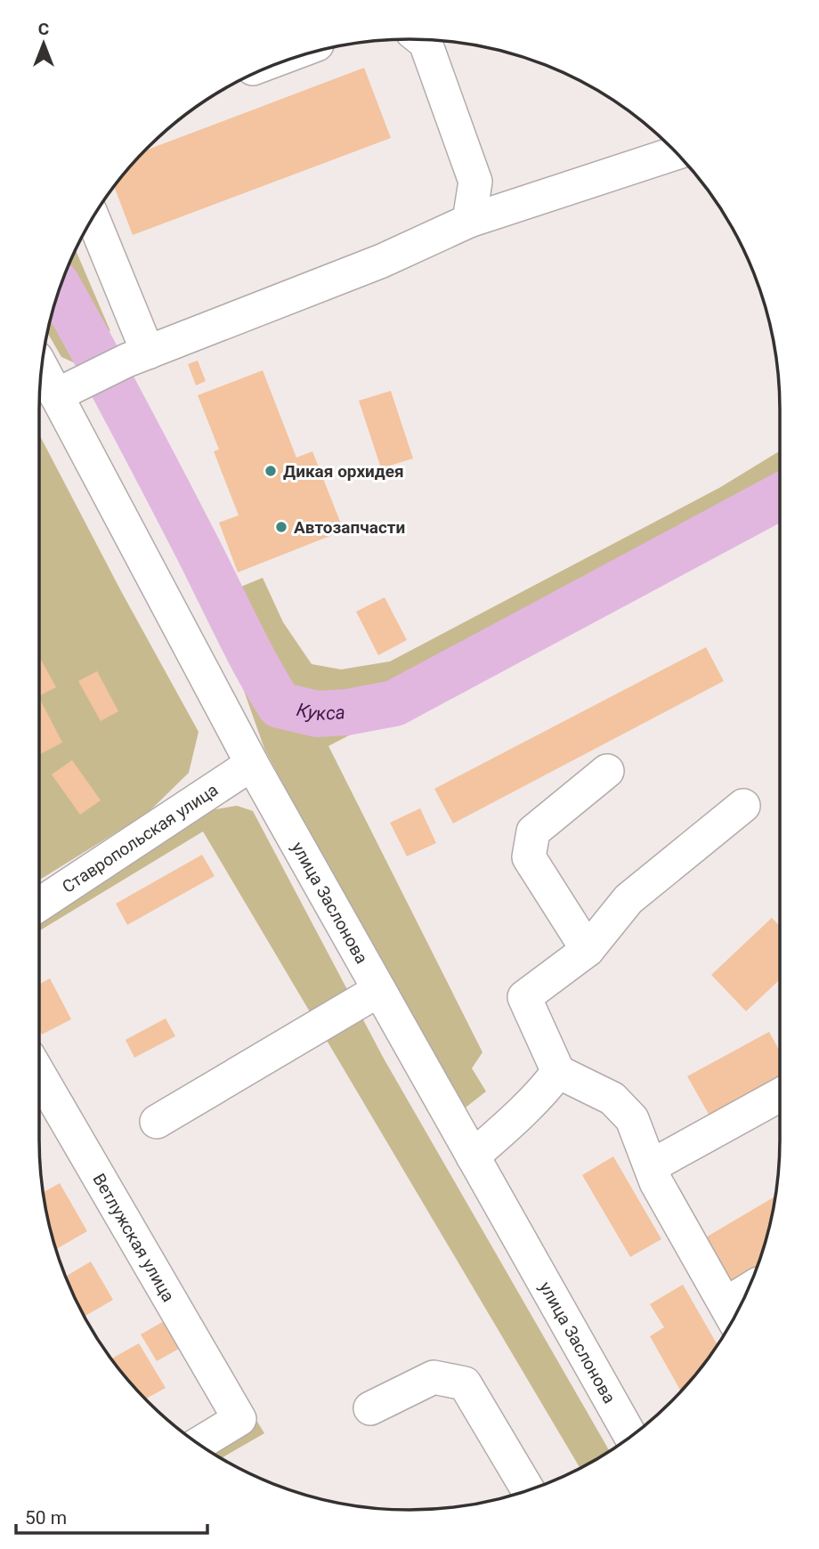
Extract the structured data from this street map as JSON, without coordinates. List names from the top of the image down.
{
  "streets": {
    "street": ["Ставропольская улица", "улица Заслонова", "Ветлужская улица"]
  },
  "crossings": [
    ["Ставропольская улица", "улица Заслонова"]
  ],
  "water": ["Кукса"],
  "places": ["Дикая орхидея", "Автозапчасти"],
  "scale_bar": "50 m",
  "north": "top"
}
